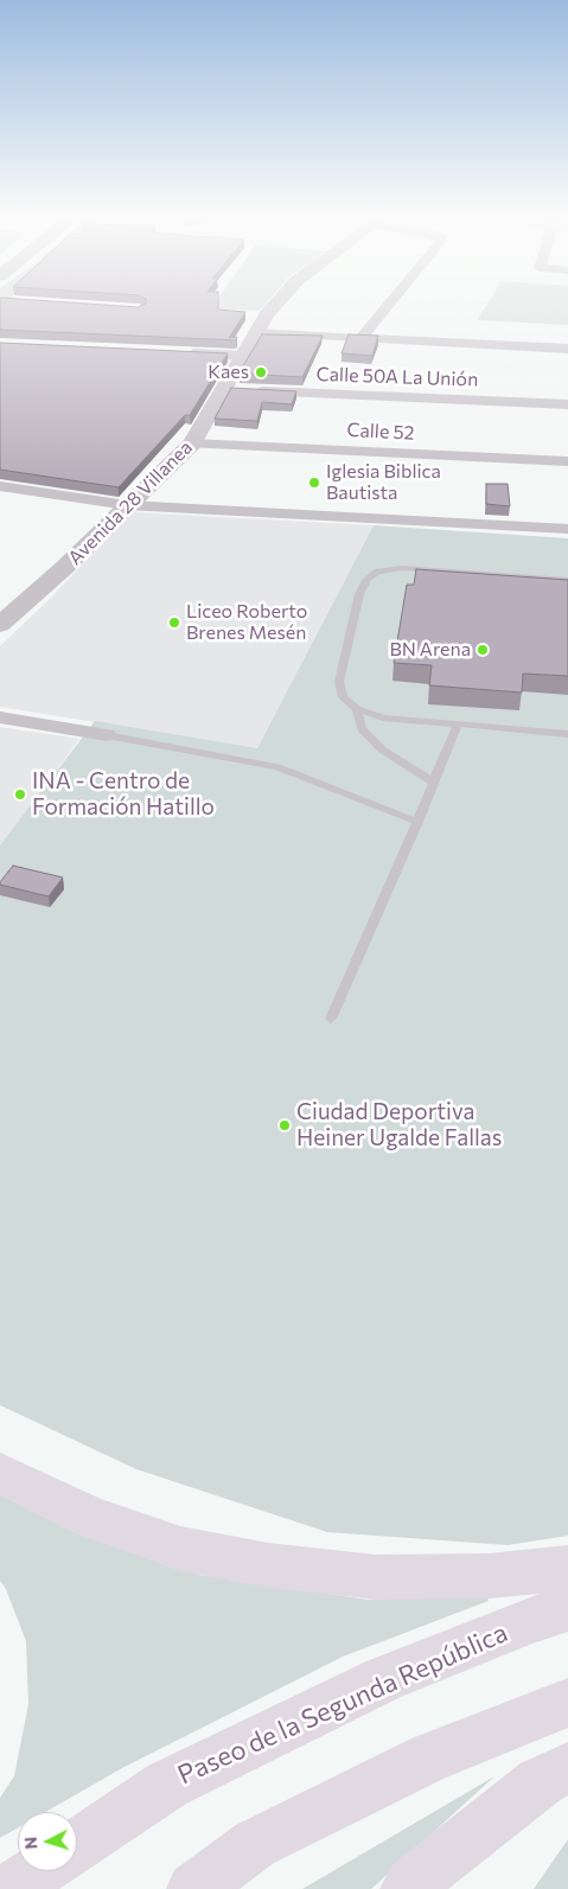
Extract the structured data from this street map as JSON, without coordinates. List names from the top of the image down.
{
  "streets": {
    "main road": ["Paseo de la Segunda República"],
    "street": ["Calle 50A La Unión", "Calle 52", "Avenida 28 Villanea"]
  },
  "crossings": [
    ["Calle 50A La Unión", "Avenida 28 Villanea"],
    ["Calle 52", "Avenida 28 Villanea"]
  ],
  "places": [
    "Kaes",
    "Iglesia Biblica Bautista",
    "Liceo Roberto Brenes Mesén",
    "BN Arena",
    "INA - Centro de Formación Hatillo",
    "Ciudad Deportiva Heiner Ugalde Fallas"
  ],
  "north": "left"
}
